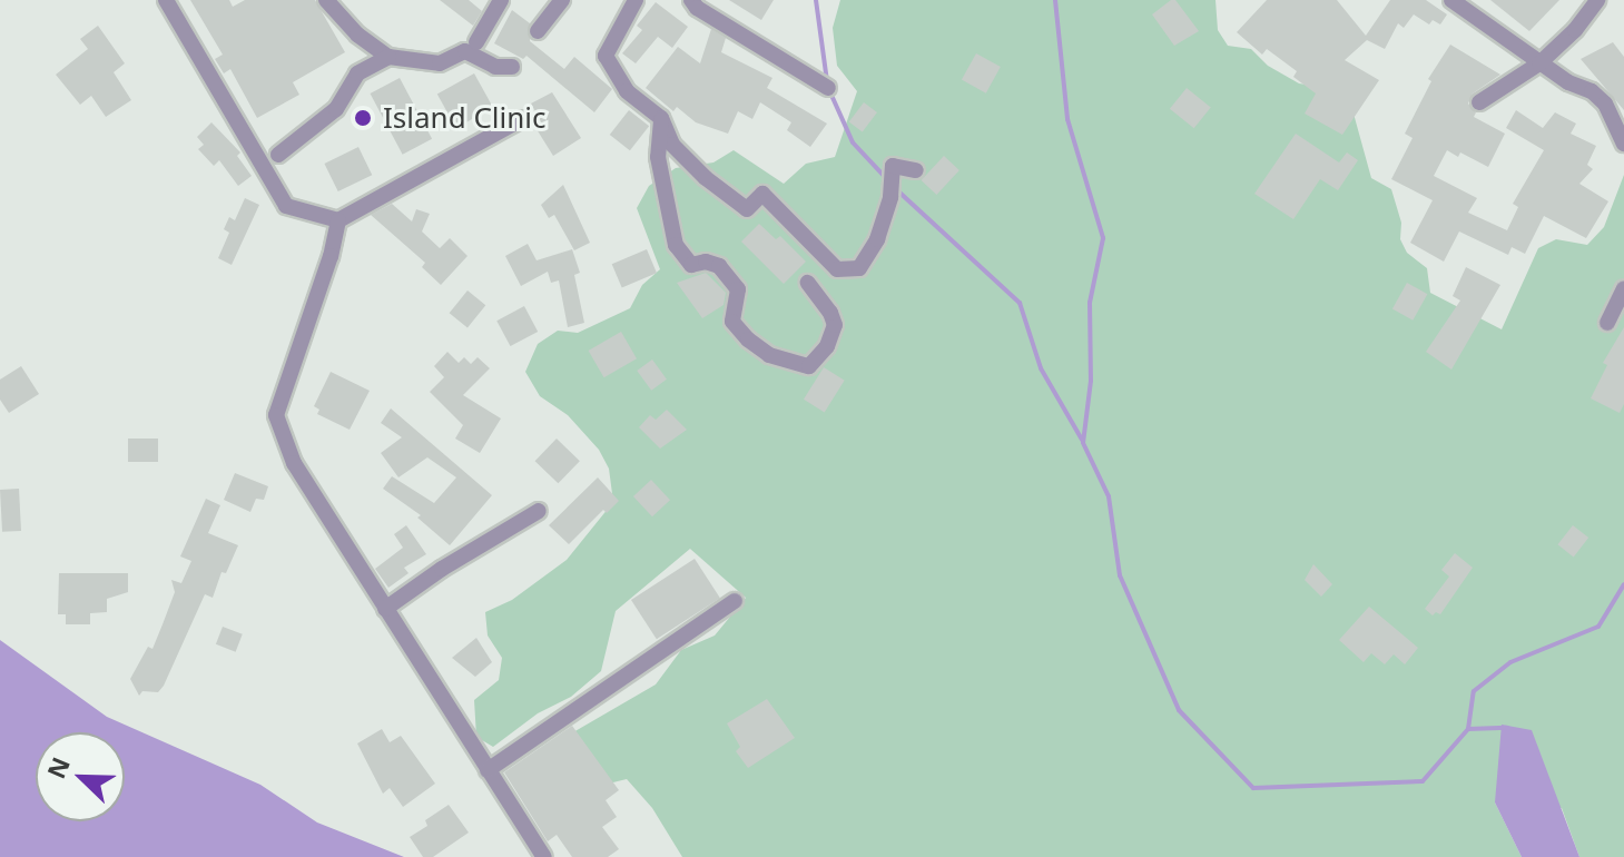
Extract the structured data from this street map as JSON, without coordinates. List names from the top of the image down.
{
  "places": ["Island Clinic"],
  "north": "top left"
}
